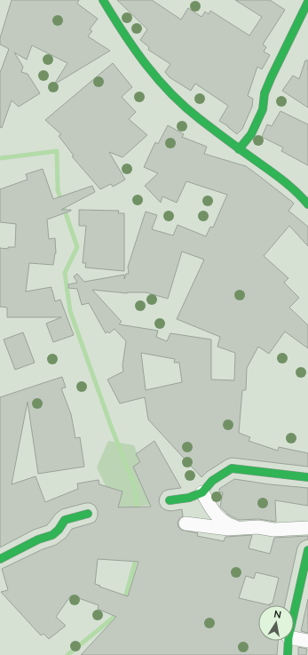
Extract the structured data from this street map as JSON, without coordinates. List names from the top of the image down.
{
  "north": "top"
}
